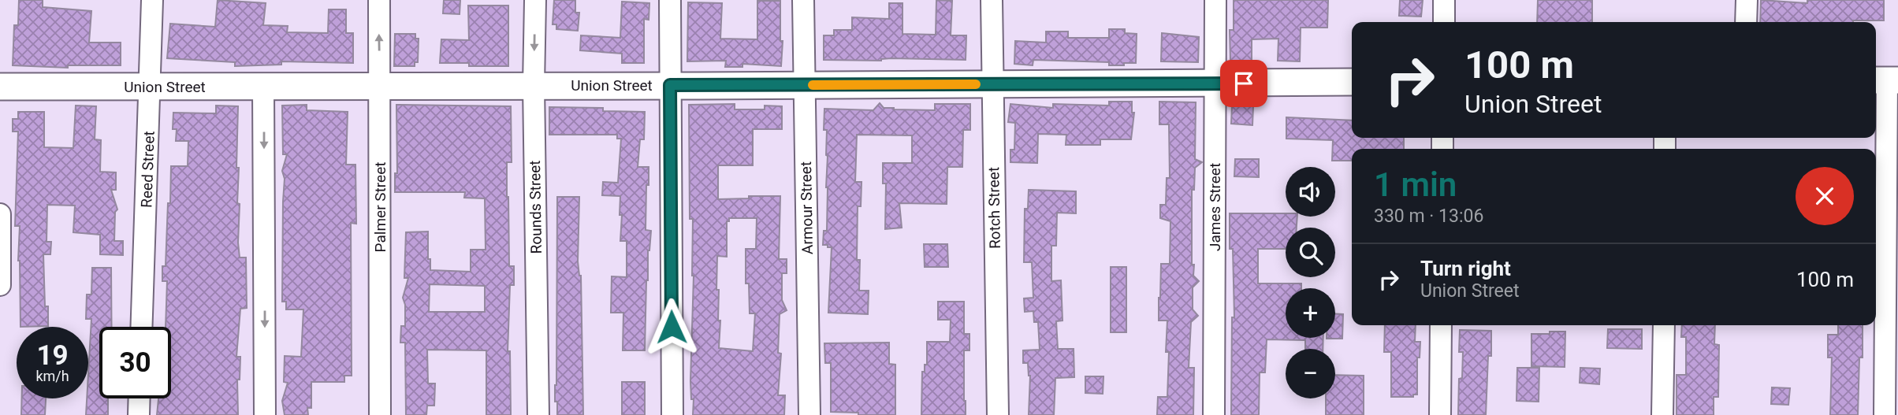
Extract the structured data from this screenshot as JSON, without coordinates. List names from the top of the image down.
{
  "streets": {
    "main road": ["Union Street"],
    "street": [
      "Reed Street",
      "Palmer Street",
      "Rounds Street",
      "James Street",
      "Armour Street",
      "Rotch Street"
    ]
  },
  "crossings": [
    ["Union Street", "Reed Street"],
    ["Union Street", "Palmer Street"],
    ["Union Street", "Rounds Street"],
    ["Union Street", "James Street"],
    ["Union Street", "Armour Street"],
    ["Union Street", "Rotch Street"]
  ],
  "page": {
    "turn": ["100 m", "Union Street"],
    "heading": ["1 min", "330 m · 13:06"],
    "map_buttons": ["+", "−"],
    "list": [
      {
        "name": "Turn right",
        "note": "Union Street",
        "value": "100 m"
      }
    ],
    "speed": "19 km/h",
    "limit": "30"
  }
}
